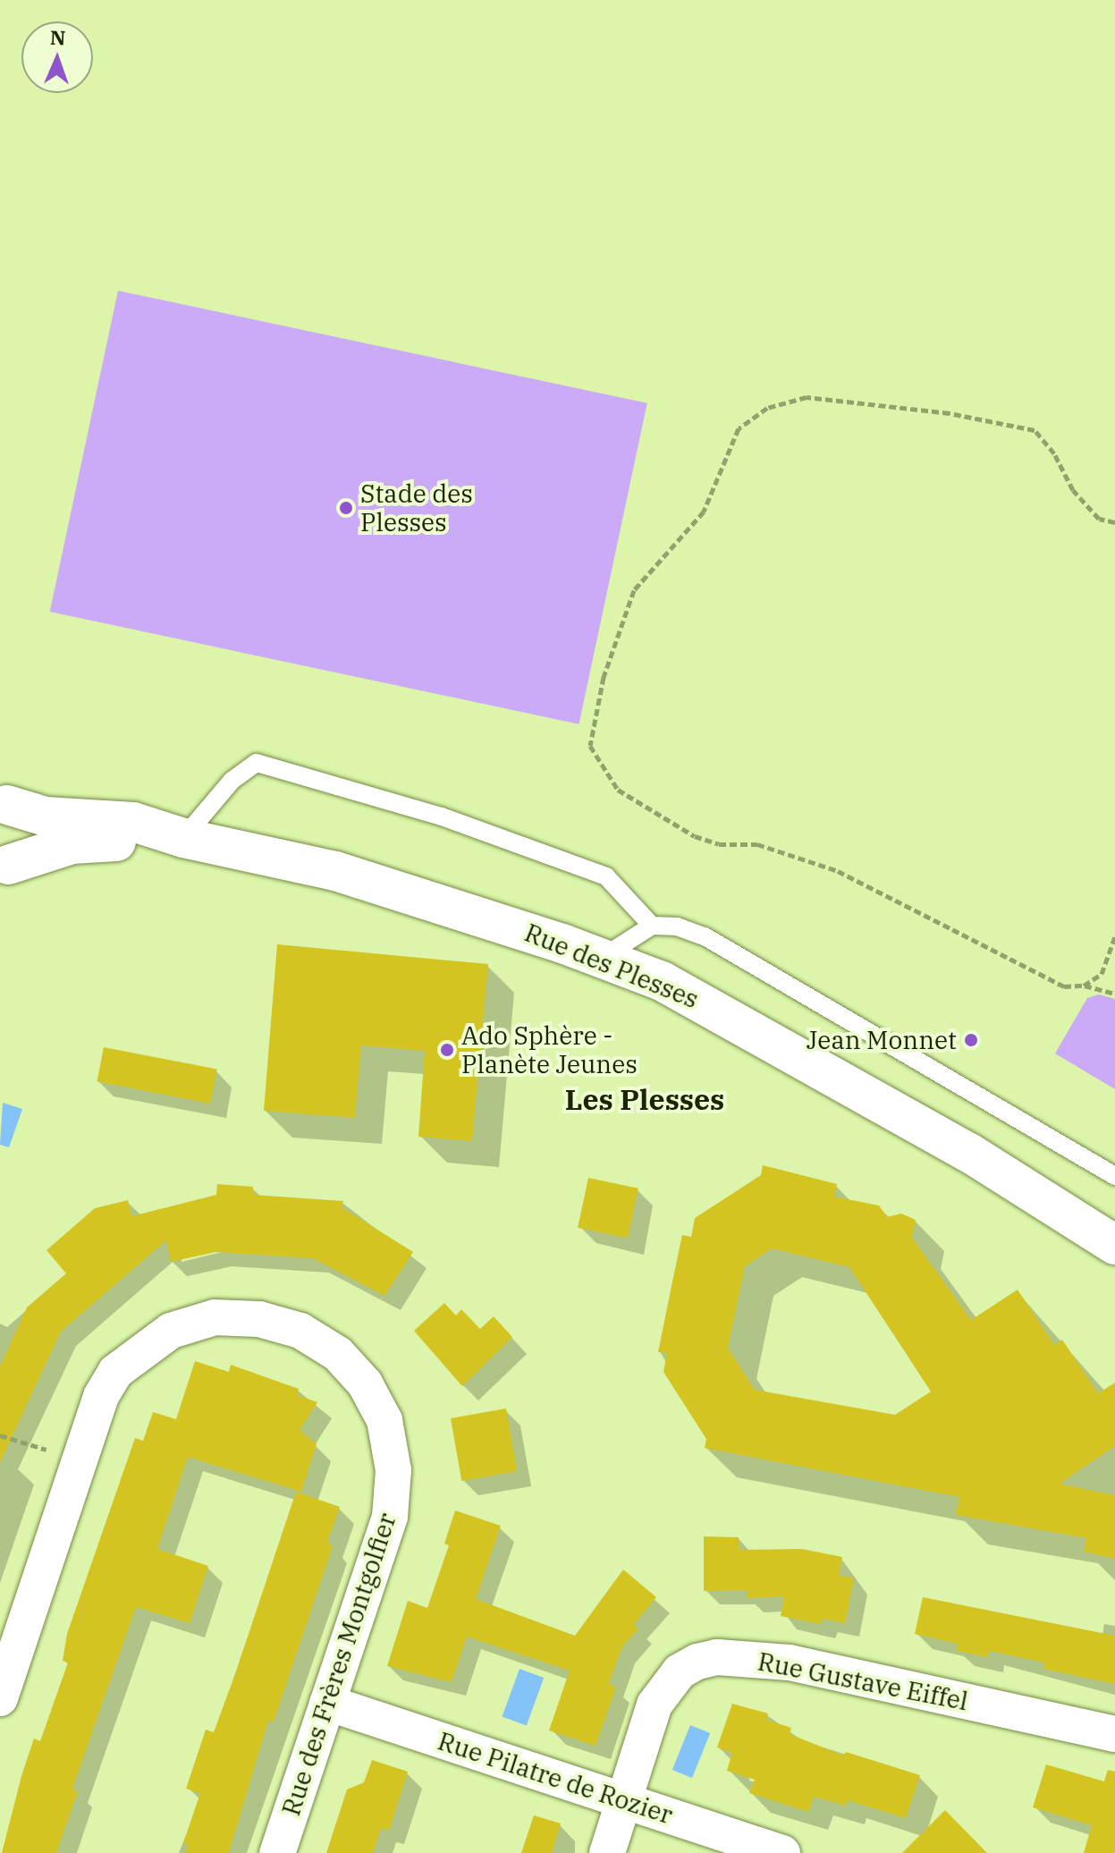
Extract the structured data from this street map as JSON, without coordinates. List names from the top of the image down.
{
  "streets": {
    "street": [
      "Rue des Plesses",
      "Rue des Frères Montgolfier",
      "Rue Gustave Eiffel",
      "Rue Pilatre de Rozier"
    ]
  },
  "crossings": [
    ["Rue des Frères Montgolfier", "Rue Pilatre de Rozier"],
    ["Rue Gustave Eiffel", "Rue Pilatre de Rozier"]
  ],
  "districts": ["Les Plesses"],
  "places": ["Stade des Plesses", "Jean Monnet", "Ado Sphère - Planète Jeunes"],
  "north": "top"
}
